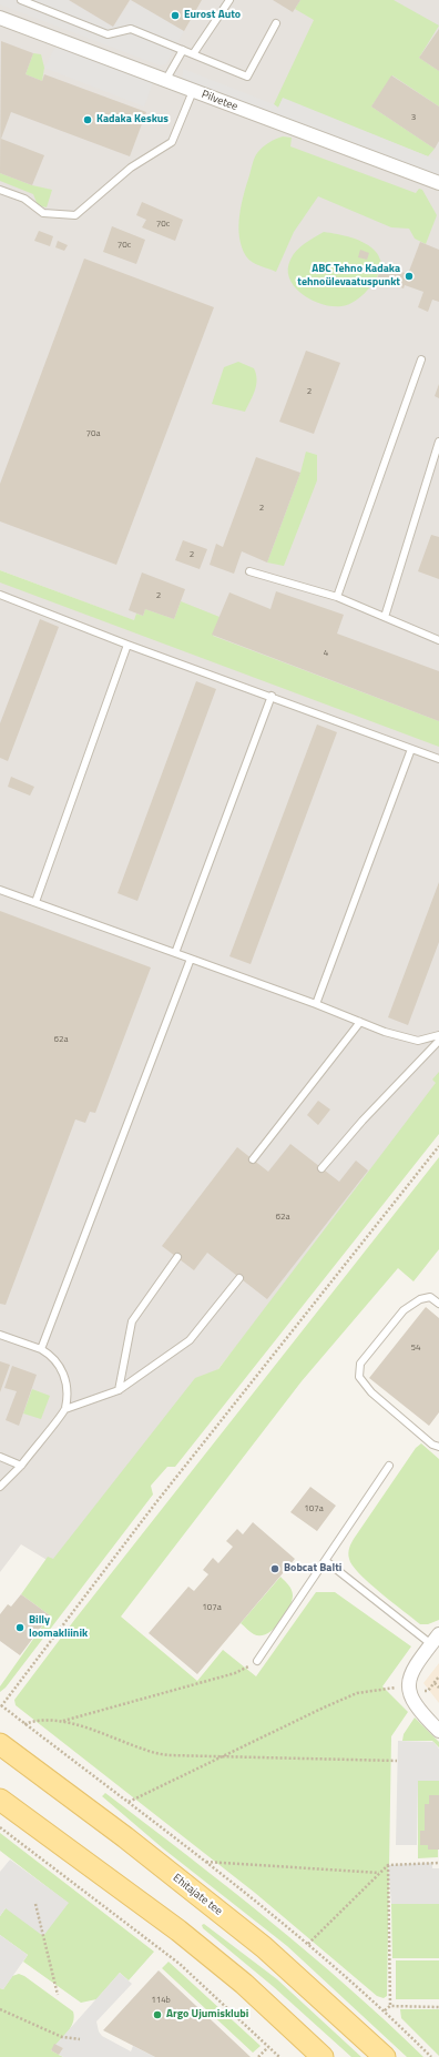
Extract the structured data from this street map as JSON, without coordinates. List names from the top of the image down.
{
  "streets": {
    "main road": ["Ehitajate tee"],
    "street": ["Pilvetee"]
  },
  "places": [
    "Eurost Auto",
    "Kadaka Keskus",
    "ABC Tehno Kadaka tehnoülevaatuspunkt",
    "Bobcat Balti",
    "Billy loomakliinik",
    "Argo Ujumisklubi"
  ],
  "house_numbers": [
    "3",
    "70c",
    "70c",
    "2",
    "70a",
    "2",
    "2",
    "2",
    "4",
    "62a",
    "62a",
    "54",
    "107a",
    "107a",
    "114b"
  ]
}
